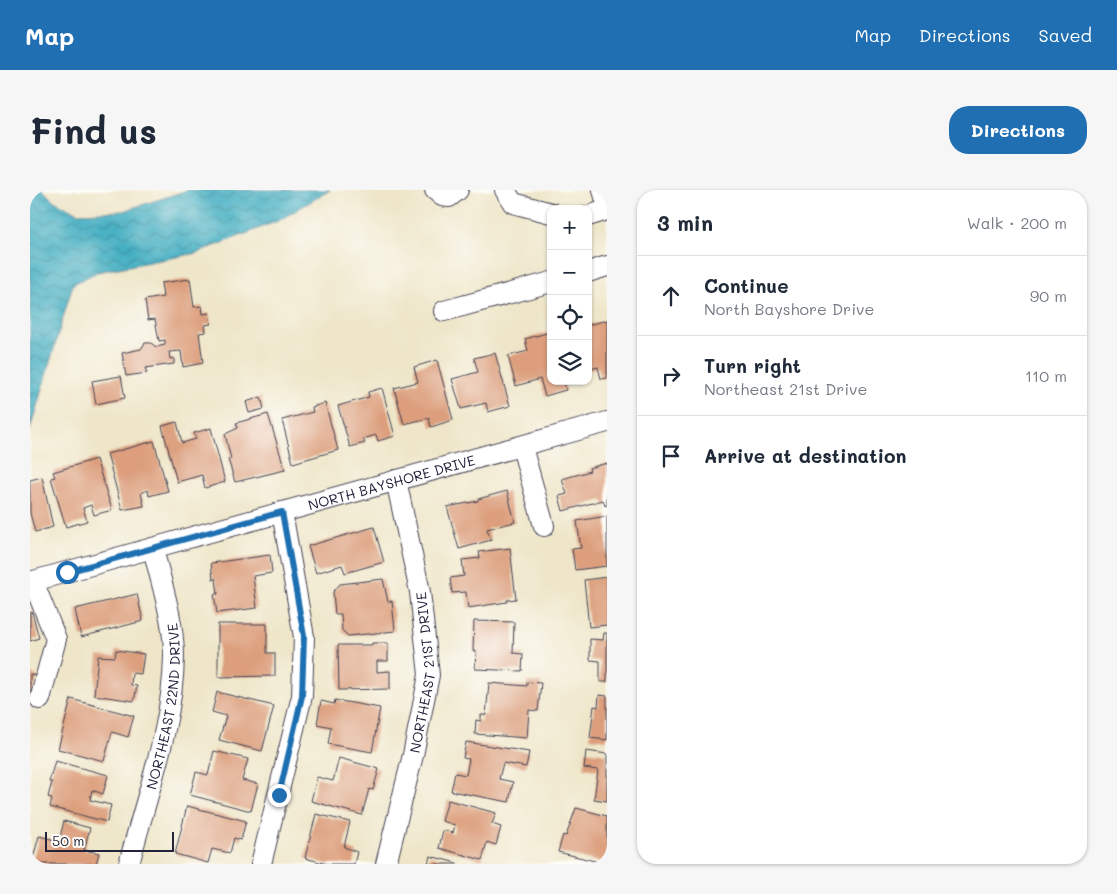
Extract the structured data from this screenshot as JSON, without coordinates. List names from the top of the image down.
{
  "streets": {
    "street": ["NORTH BAYSHORE DRIVE", "NORTHEAST 21ST DRIVE", "NORTHEAST 22ND DRIVE"]
  },
  "crossings": [
    ["NORTH BAYSHORE DRIVE", "NORTHEAST 21ST DRIVE"],
    ["NORTH BAYSHORE DRIVE", "NORTHEAST 22ND DRIVE"]
  ],
  "scale_bar": "50 m",
  "page": {
    "header": "Map",
    "nav": ["Map", "Directions", "Saved"],
    "buttons": "Directions",
    "title": "Find us",
    "heading": ["3 min", "Walk · 200 m"],
    "map_buttons": ["+", "−"],
    "list": [
      ["Continue", "North Bayshore Drive", "90 m"],
      ["Turn right", "Northeast 21st Drive", "110 m"],
      "Arrive at destination"
    ],
    "scale": "50 m"
  }
}
